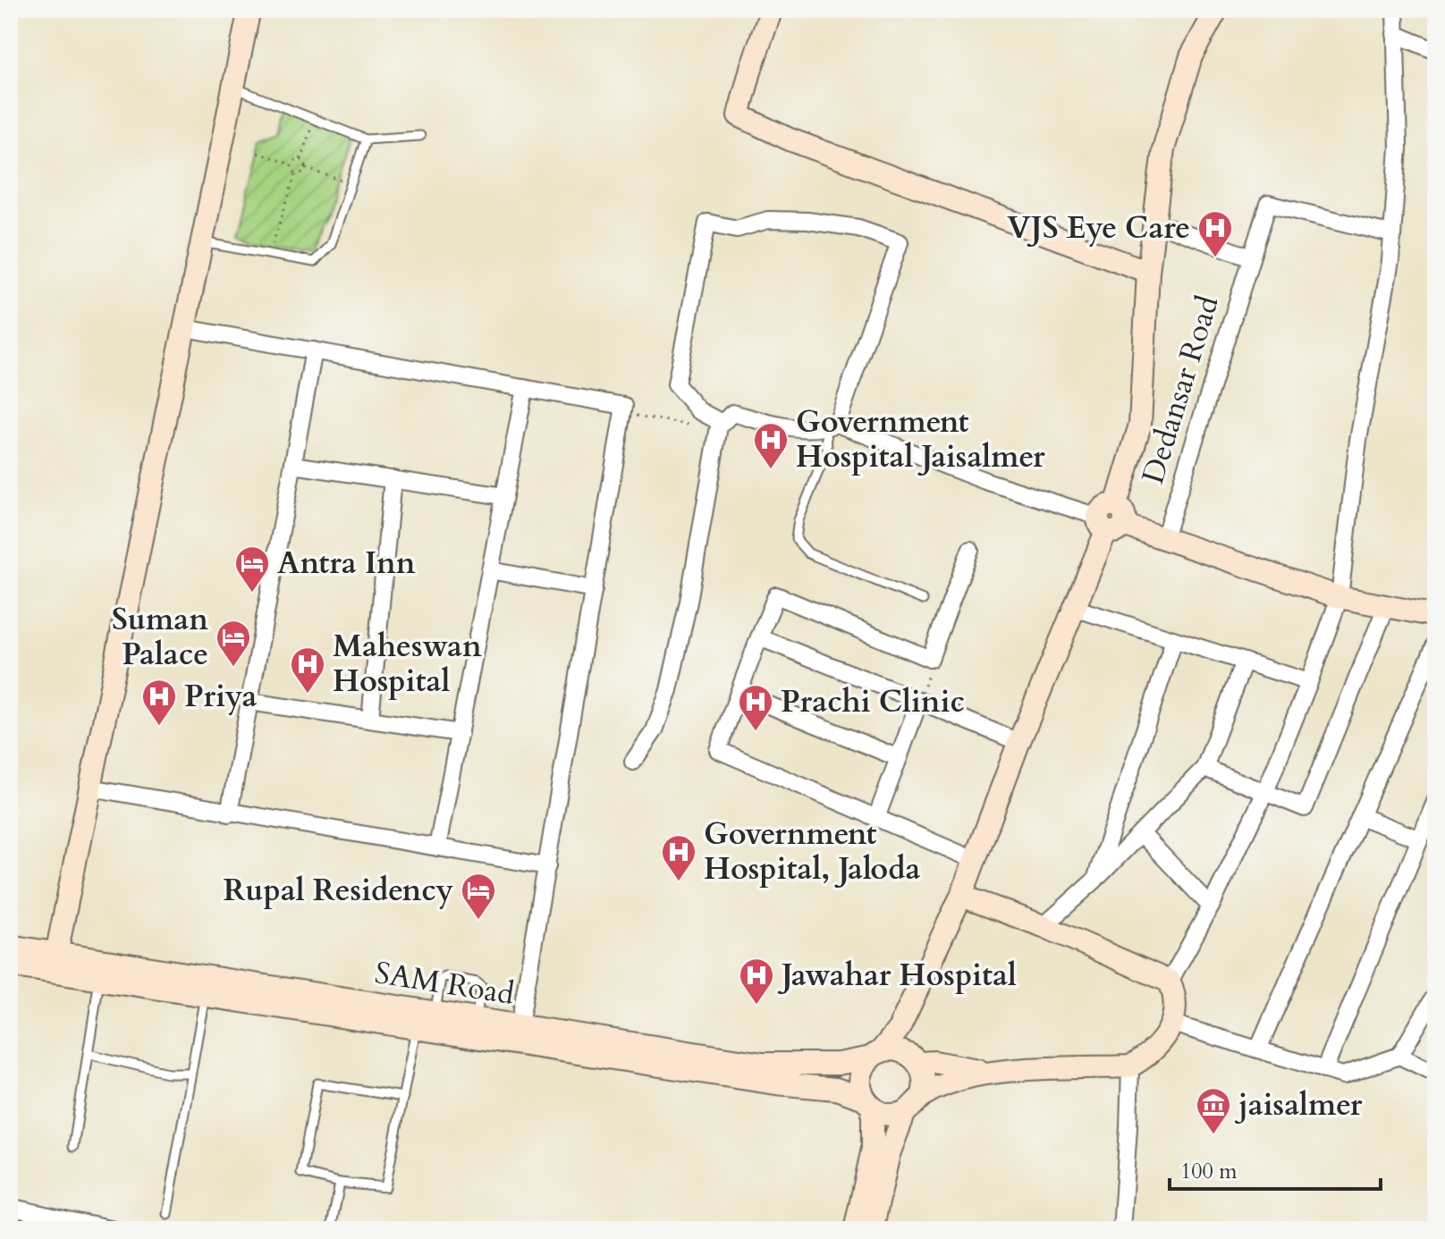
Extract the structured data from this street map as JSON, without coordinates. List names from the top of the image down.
{
  "streets": {
    "main road": ["SAM Road"],
    "street": ["Dedansar Road"]
  },
  "places": {
    "hospital": [
      "VJS Eye Care",
      "Government Hospital Jaisalmer",
      "Maheswan Hospital",
      "Priya",
      "Prachi Clinic",
      "Government Hospital, Jaloda",
      "Jawahar Hospital"
    ],
    "hotel": ["Antra Inn", "Suman Palace", "Rupal Residency"],
    "museum": ["jaisalmer"]
  },
  "scale_bar": "100 m"
}
